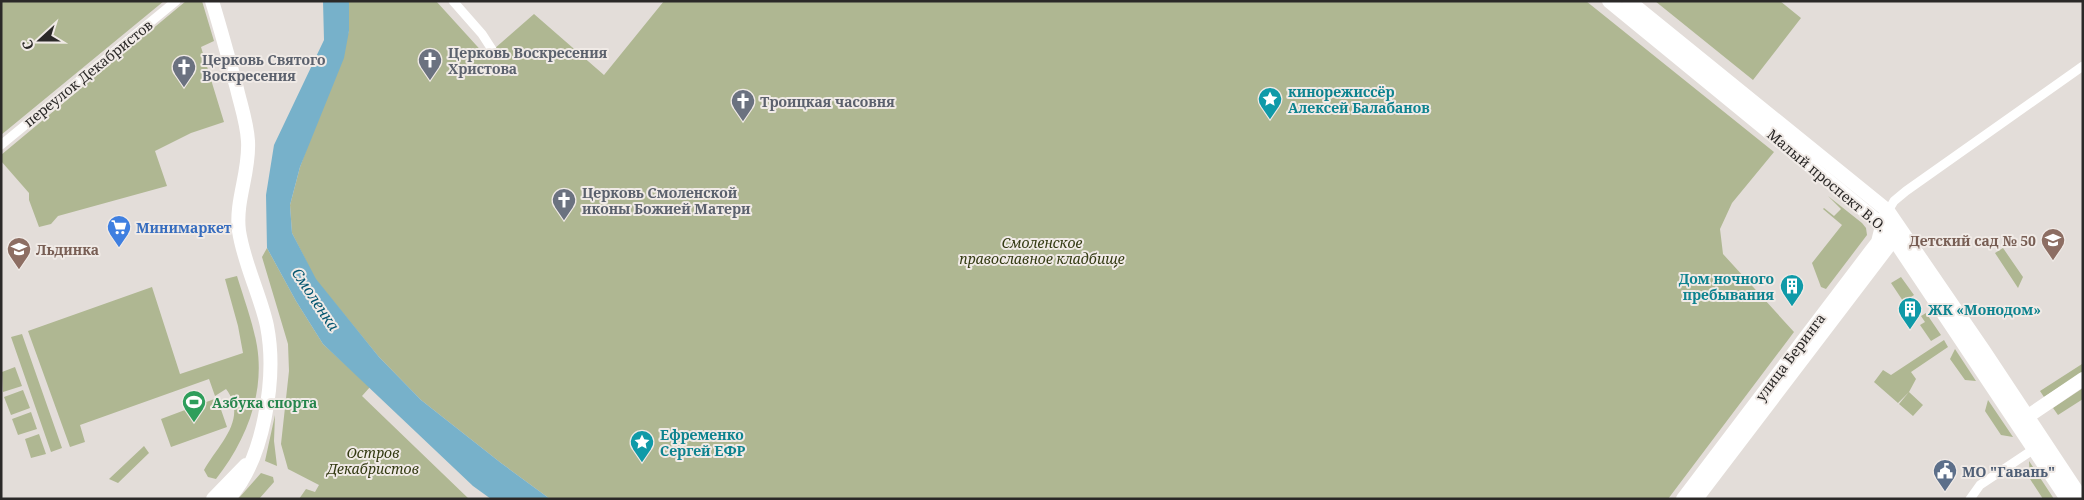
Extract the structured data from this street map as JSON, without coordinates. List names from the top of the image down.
{
  "streets": {
    "main road": ["Малый проспект В.О.", "улица Беринга"],
    "street": ["переулок Декабристов"]
  },
  "crossings": [
    ["Малый проспект В.О.", "улица Беринга"]
  ],
  "water": ["Смоленка"],
  "parks": ["Смоленское православное кладбище", "Остров Декабристов"],
  "places": {
    "church": [
      "Церковь Воскресения Христова",
      "Церковь Святого Воскресения",
      "Троицкая часовня",
      "Церковь Смоленской иконы Божией Матери"
    ],
    "place": ["кинорежиссёр Алексей Балабанов", "Ефременко Сергей ЕФР"],
    "supermarket": ["Минимаркет"],
    "school or university": ["Детский сад № 50", "Льдинка"],
    "building": ["Дом ночного пребывания", "ЖК «Монодом»"],
    "sports": ["Азбука спорта"],
    "public building": ["МО \"Гавань\""]
  },
  "north": "left"
}
